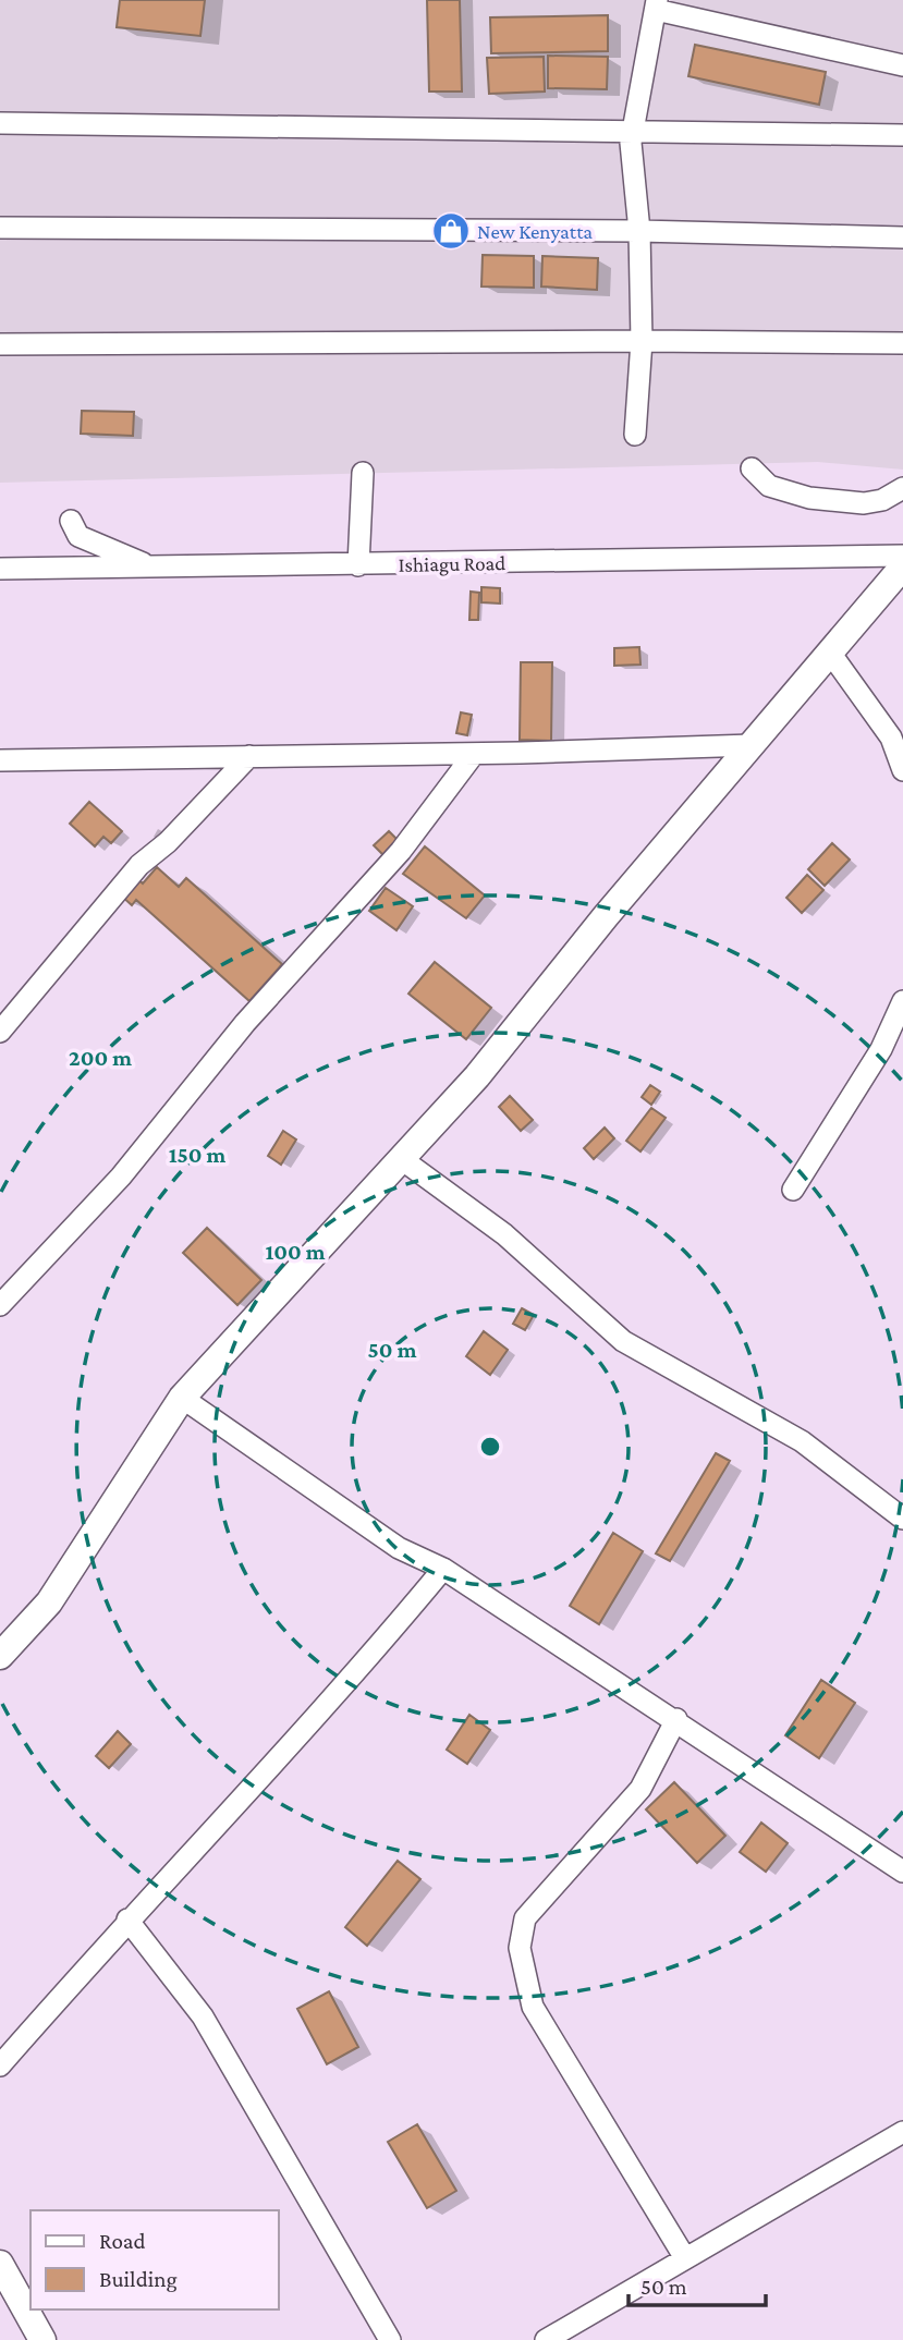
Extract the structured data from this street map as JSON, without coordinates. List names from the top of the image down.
{
  "streets": {
    "street": ["Ishiagu Road"]
  },
  "places": {
    "shop": ["New Kenyatta"]
  },
  "legend": ["Road", "Building"],
  "scale_bar": "50 m",
  "rings": [
    "200 m",
    "150 m",
    "100 m",
    "50 m"
  ]
}
